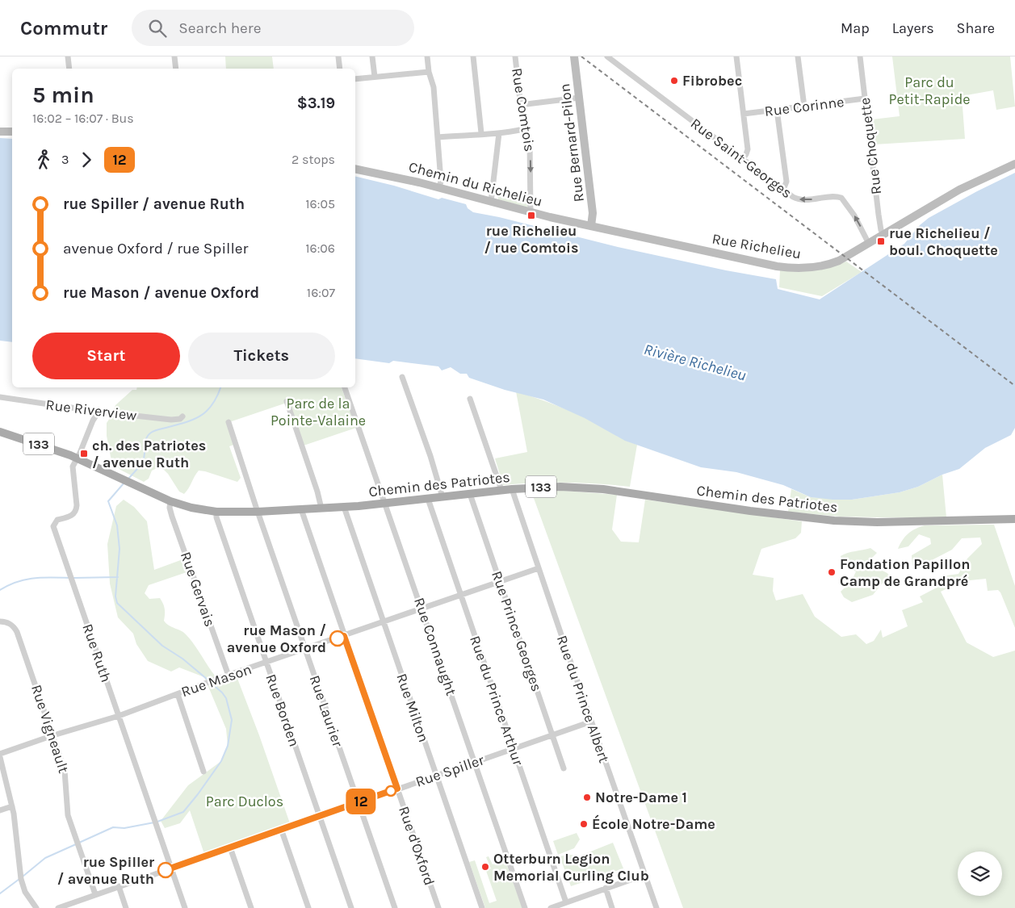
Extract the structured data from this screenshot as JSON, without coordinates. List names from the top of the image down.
{
  "streets": {
    "main road": [
      "Rue Bernard-Pilon",
      "Chemin du Richelieu",
      "Rue Richelieu",
      "133",
      "Chemin des Patriotes"
    ],
    "street": [
      "Rue Corinne",
      "Rue Comtois",
      "Rue Choquette",
      "Rue Saint-Georges",
      "Rue Riverview",
      "Rue Gervais",
      "Rue Prince Georges",
      "Rue Connaught",
      "Rue Ruth",
      "Rue Mason",
      "Rue du Prince Albert",
      "Rue du Prince Arthur",
      "Rue Milton",
      "Rue Borden",
      "Rue Laurier",
      "Rue Vigneault",
      "Rue Spiller",
      "Rue d'Oxford"
    ]
  },
  "crossings": [
    ["Rue Corinne", "Rue Choquette"],
    ["Rue Comtois", "Chemin du Richelieu"],
    ["Rue Bernard-Pilon", "Chemin du Richelieu"],
    ["Rue Bernard-Pilon", "Rue Richelieu"],
    ["Rue Choquette", "Rue Richelieu"],
    ["Rue Saint-Georges", "Rue Richelieu"],
    ["Chemin du Richelieu", "Rue Richelieu"],
    ["Rue Riverview", "Rue Ruth"],
    ["Chemin des Patriotes", "Rue Gervais"],
    ["Chemin des Patriotes", "Rue Prince Georges"],
    ["Chemin des Patriotes", "Rue Connaught"],
    ["Chemin des Patriotes", "Rue Ruth"],
    ["Chemin des Patriotes", "Rue du Prince Albert"],
    ["Chemin des Patriotes", "Rue du Prince Arthur"],
    ["Chemin des Patriotes", "Rue Milton"],
    ["Chemin des Patriotes", "Rue Borden"],
    ["Chemin des Patriotes", "Rue Laurier"],
    ["Chemin des Patriotes", "Rue d'Oxford"],
    ["Rue Gervais", "Rue Mason"],
    ["Rue Prince Georges", "Rue Mason"],
    ["Rue Prince Georges", "Rue Spiller"],
    ["Rue Connaught", "Rue Mason"],
    ["Rue Connaught", "Rue Spiller"],
    ["Rue Ruth", "Rue Mason"],
    ["Rue Ruth", "Rue Spiller"],
    ["Rue Mason", "Rue du Prince Albert"],
    ["Rue Mason", "Rue du Prince Arthur"],
    ["Rue Mason", "Rue Milton"],
    ["Rue Mason", "Rue Borden"],
    ["Rue Mason", "Rue Laurier"],
    ["Rue Mason", "Rue Vigneault"],
    ["Rue Mason", "Rue d'Oxford"],
    ["Rue du Prince Albert", "Rue Spiller"],
    ["Rue du Prince Arthur", "Rue Spiller"],
    ["Rue Milton", "Rue Spiller"],
    ["Rue Borden", "Rue Spiller"],
    ["Rue Laurier", "Rue Spiller"],
    ["Rue Vigneault", "Rue Spiller"],
    ["Rue Spiller", "Rue d'Oxford"]
  ],
  "water": ["Rivière Richelieu"],
  "parks": ["Parc du Petit-Rapide", "Parc de la Pointe-Valaine", "Parc Duclos"],
  "places": {
    "other": [
      "Fibrobec",
      "Fondation Papillon Camp de Grandpré",
      "rue Mason / avenue Oxford",
      "Notre-Dame 1",
      "École Notre-Dame",
      "Otterburn Legion Memorial Curling Club",
      "rue Spiller / avenue Ruth"
    ],
    "transit": ["rue Richelieu / rue Comtois", "rue Richelieu / boul. Choquette", "ch. des Patriotes / avenue Ruth"]
  },
  "lines": ["bus line 12"],
  "page": {
    "header": "Commutr",
    "search": "Search here",
    "nav": ["Map", "Layers", "Share"],
    "on_map": "12",
    "heading": ["5 min", "16:02 – 16:07 · Bus", "$3.19"],
    "legs": ["3", "12", "2 stops"],
    "list": [
      {
        "name": "rue Spiller / avenue Ruth",
        "value": "16:05"
      },
      {
        "name": "avenue Oxford / rue Spiller",
        "value": "16:06"
      },
      {
        "name": "rue Mason / avenue Oxford",
        "value": "16:07"
      }
    ],
    "buttons": ["Start", "Tickets"]
  }
}
